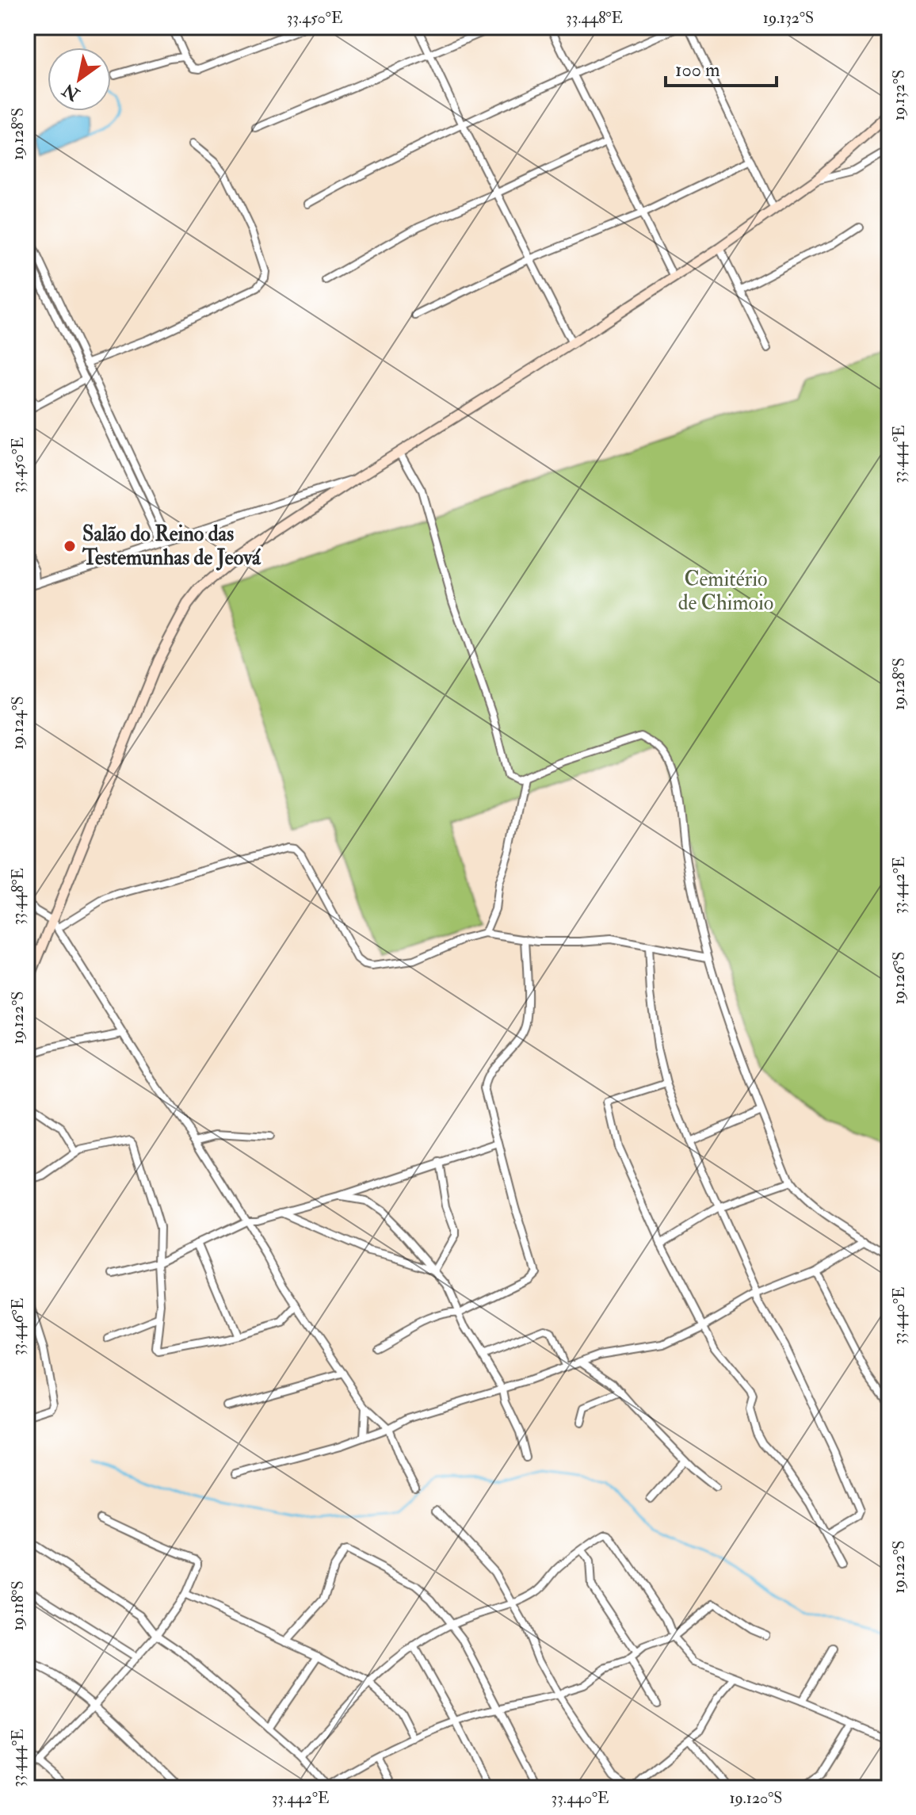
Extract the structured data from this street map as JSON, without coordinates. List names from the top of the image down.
{
  "parks": ["Cemitério de Chimoio"],
  "places": ["Salão do Reino das Testemunhas de Jeová"],
  "scale_bar": "100 m",
  "north": "bottom left",
  "coordinates": [
    "33.450°E",
    "33.448°E",
    "19.132°S",
    "19.128°S",
    "33.444°E",
    "19.124°S",
    "33.442°E",
    "19.126°S",
    "19.122°S",
    "33.440°E",
    "33.446°E",
    "19.118°S",
    "19.120°S"
  ]
}
